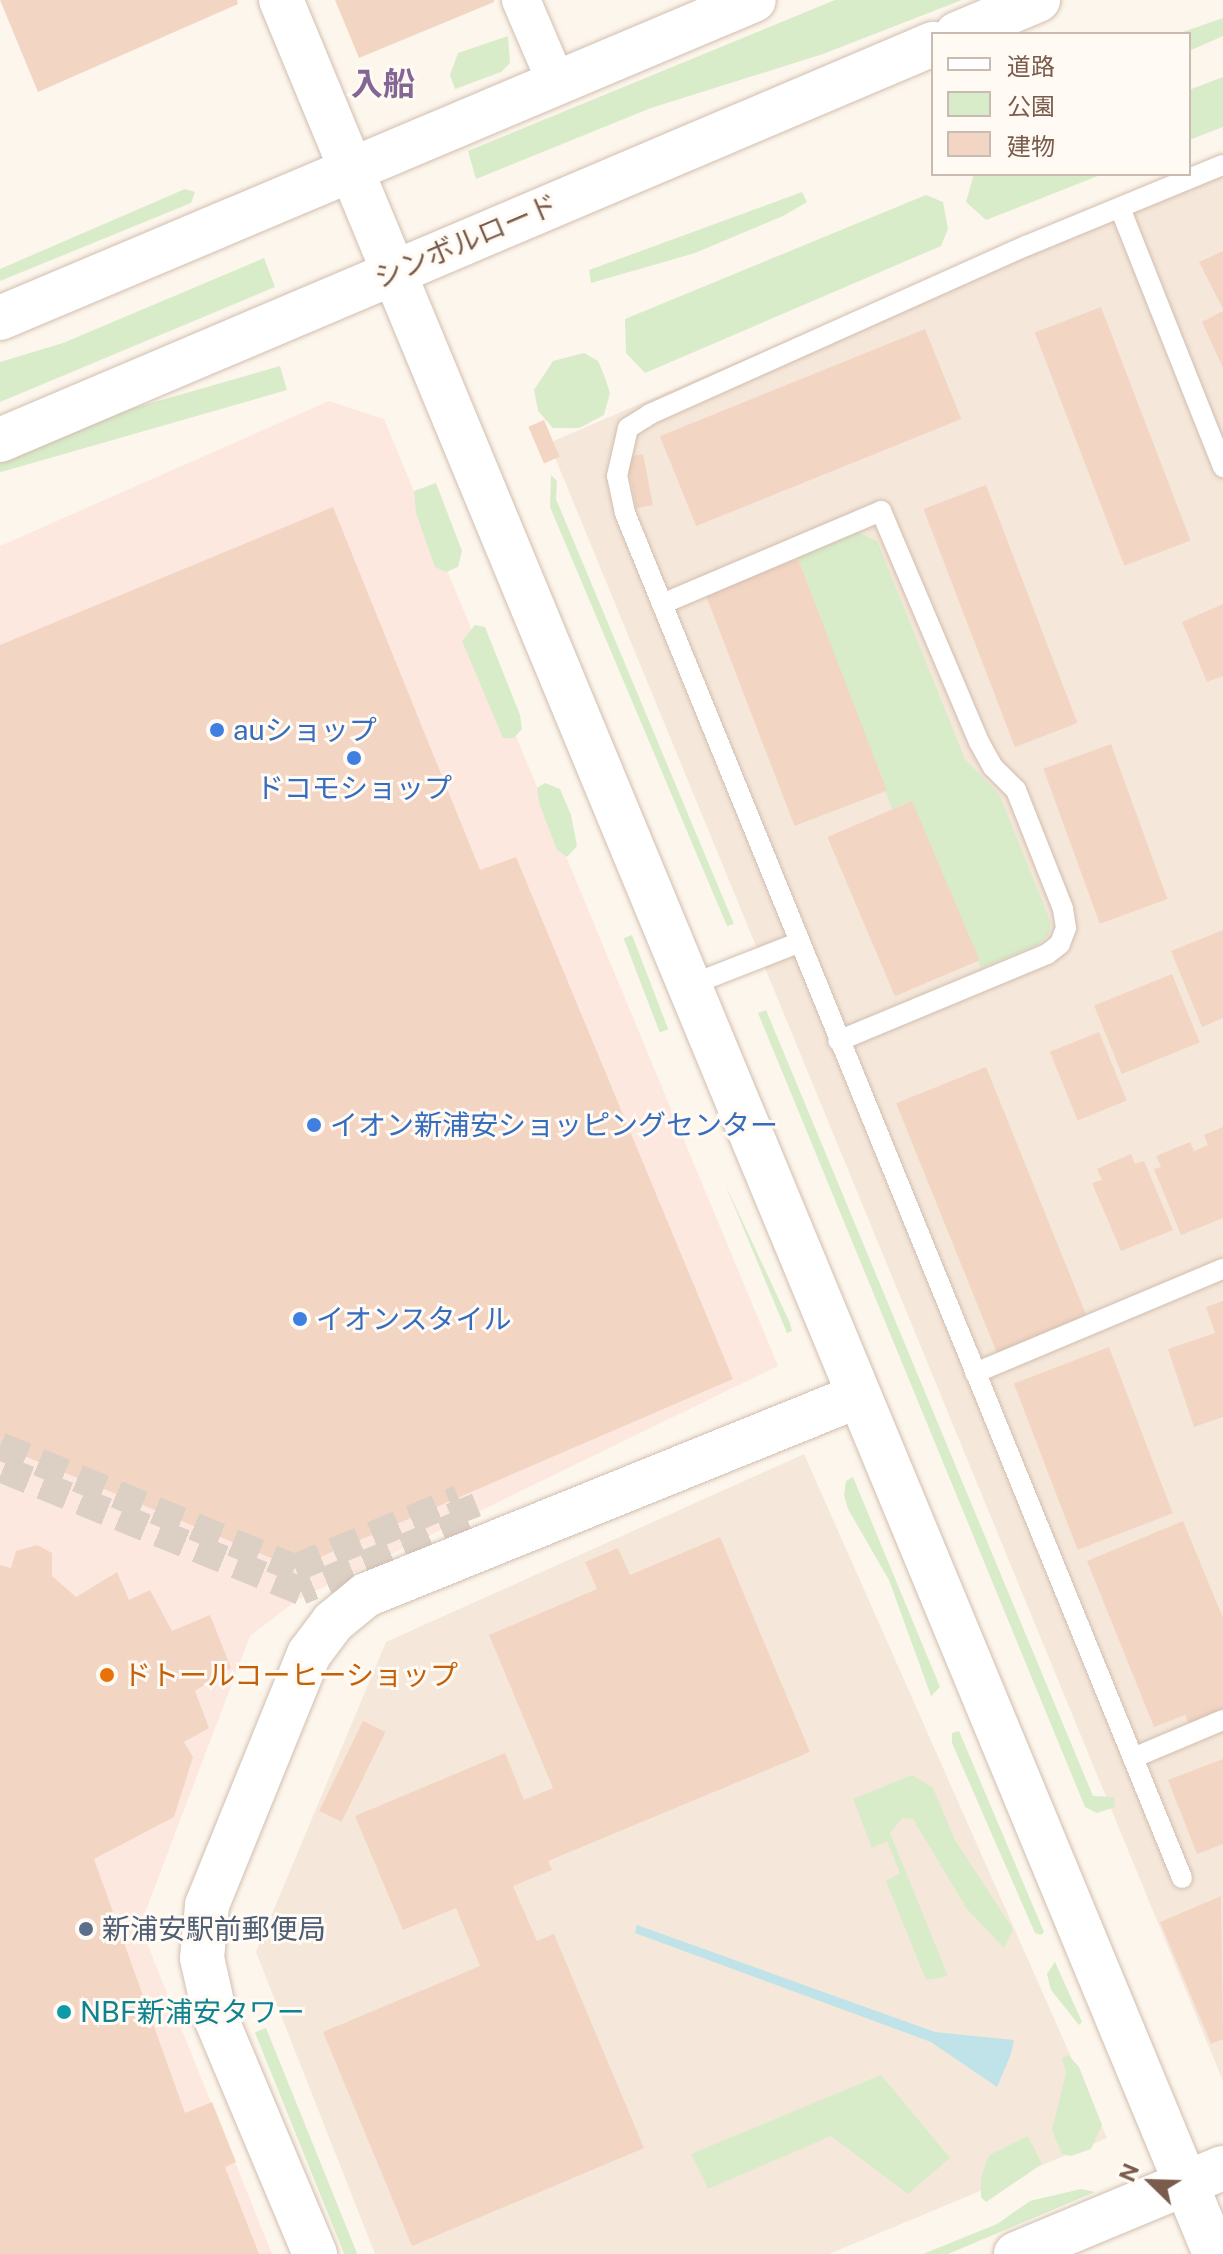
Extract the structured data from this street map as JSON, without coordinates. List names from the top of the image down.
{
  "streets": {
    "street": ["シンボルロード"]
  },
  "districts": ["入船"],
  "places": [
    "auショップ",
    "ドコモショップ",
    "イオン新浦安ショッピングセンター",
    "イオンスタイル",
    "ドトールコーヒーショップ",
    "新浦安駅前郵便局",
    "NBF新浦安タワー"
  ],
  "legend": ["道路", "公園", "建物"],
  "north": "top left"
}
